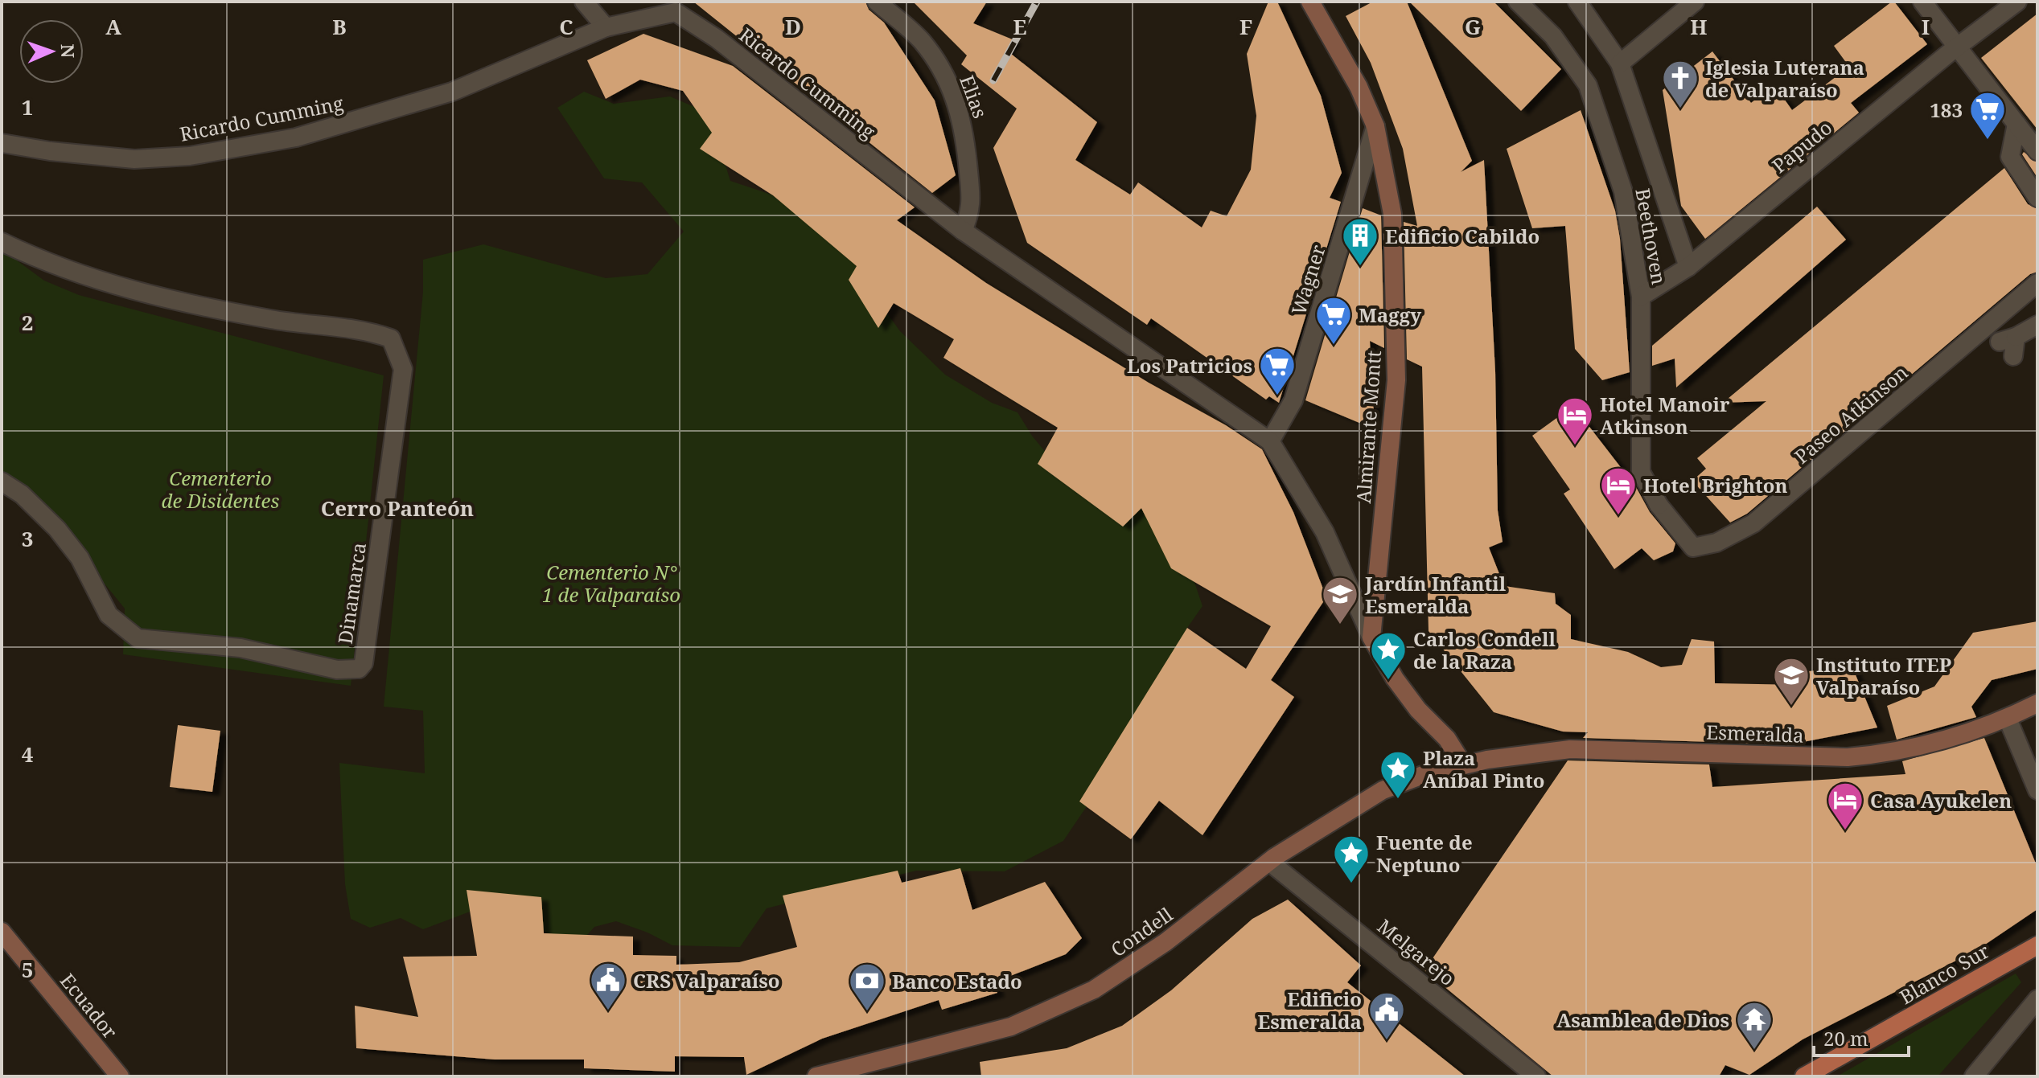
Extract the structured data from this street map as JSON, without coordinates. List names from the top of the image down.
{
  "streets": {
    "main road": [
      "Almirante Montt",
      "Esmeralda",
      "Condell",
      "Blanco Sur",
      "Ecuador"
    ],
    "street": [
      "Ricardo Cumming",
      "Elias",
      "Papudo",
      "Beethoven",
      "Wagner",
      "Paseo Atkinson",
      "Dinamarca",
      "Melgarejo"
    ]
  },
  "crossings": [
    ["Ricardo Cumming", "Elias"],
    ["Ricardo Cumming", "Wagner"],
    ["Ricardo Cumming", "Almirante Montt"],
    ["Papudo", "Beethoven"],
    ["Beethoven", "Paseo Atkinson"],
    ["Wagner", "Almirante Montt"],
    ["Esmeralda", "Condell"],
    ["Condell", "Melgarejo"]
  ],
  "districts": ["Cerro Panteón"],
  "parks": ["Cementerio de Disidentes", "Cementerio N° 1 de Valparaíso"],
  "places": {
    "church": ["Iglesia Luterana de Valparaíso"],
    "supermarket": ["183", "Maggy", "Los Patricios"],
    "building": ["Edificio Cabildo"],
    "hotel": ["Hotel Manoir Atkinson", "Hotel Brighton", "Casa Ayukelen"],
    "school or university": ["Jardín Infantil Esmeralda", "Instituto ITEP Valparaíso"],
    "place": ["Carlos Condell de la Raza", "Plaza Aníbal Pinto", "Fuente de Neptuno"],
    "public building": ["CRS Valparaíso", "Edificio Esmeralda"],
    "bank": ["Banco Estado"],
    "temple": ["Asamblea de Dios"]
  },
  "scale_bar": "20 m",
  "north": "right",
  "grid": {
    "columns": [
      "A",
      "B",
      "C",
      "D",
      "E",
      "F",
      "G",
      "H",
      "I"
    ],
    "rows": [
      "1",
      "2",
      "3",
      "4",
      "5"
    ]
  }
}
